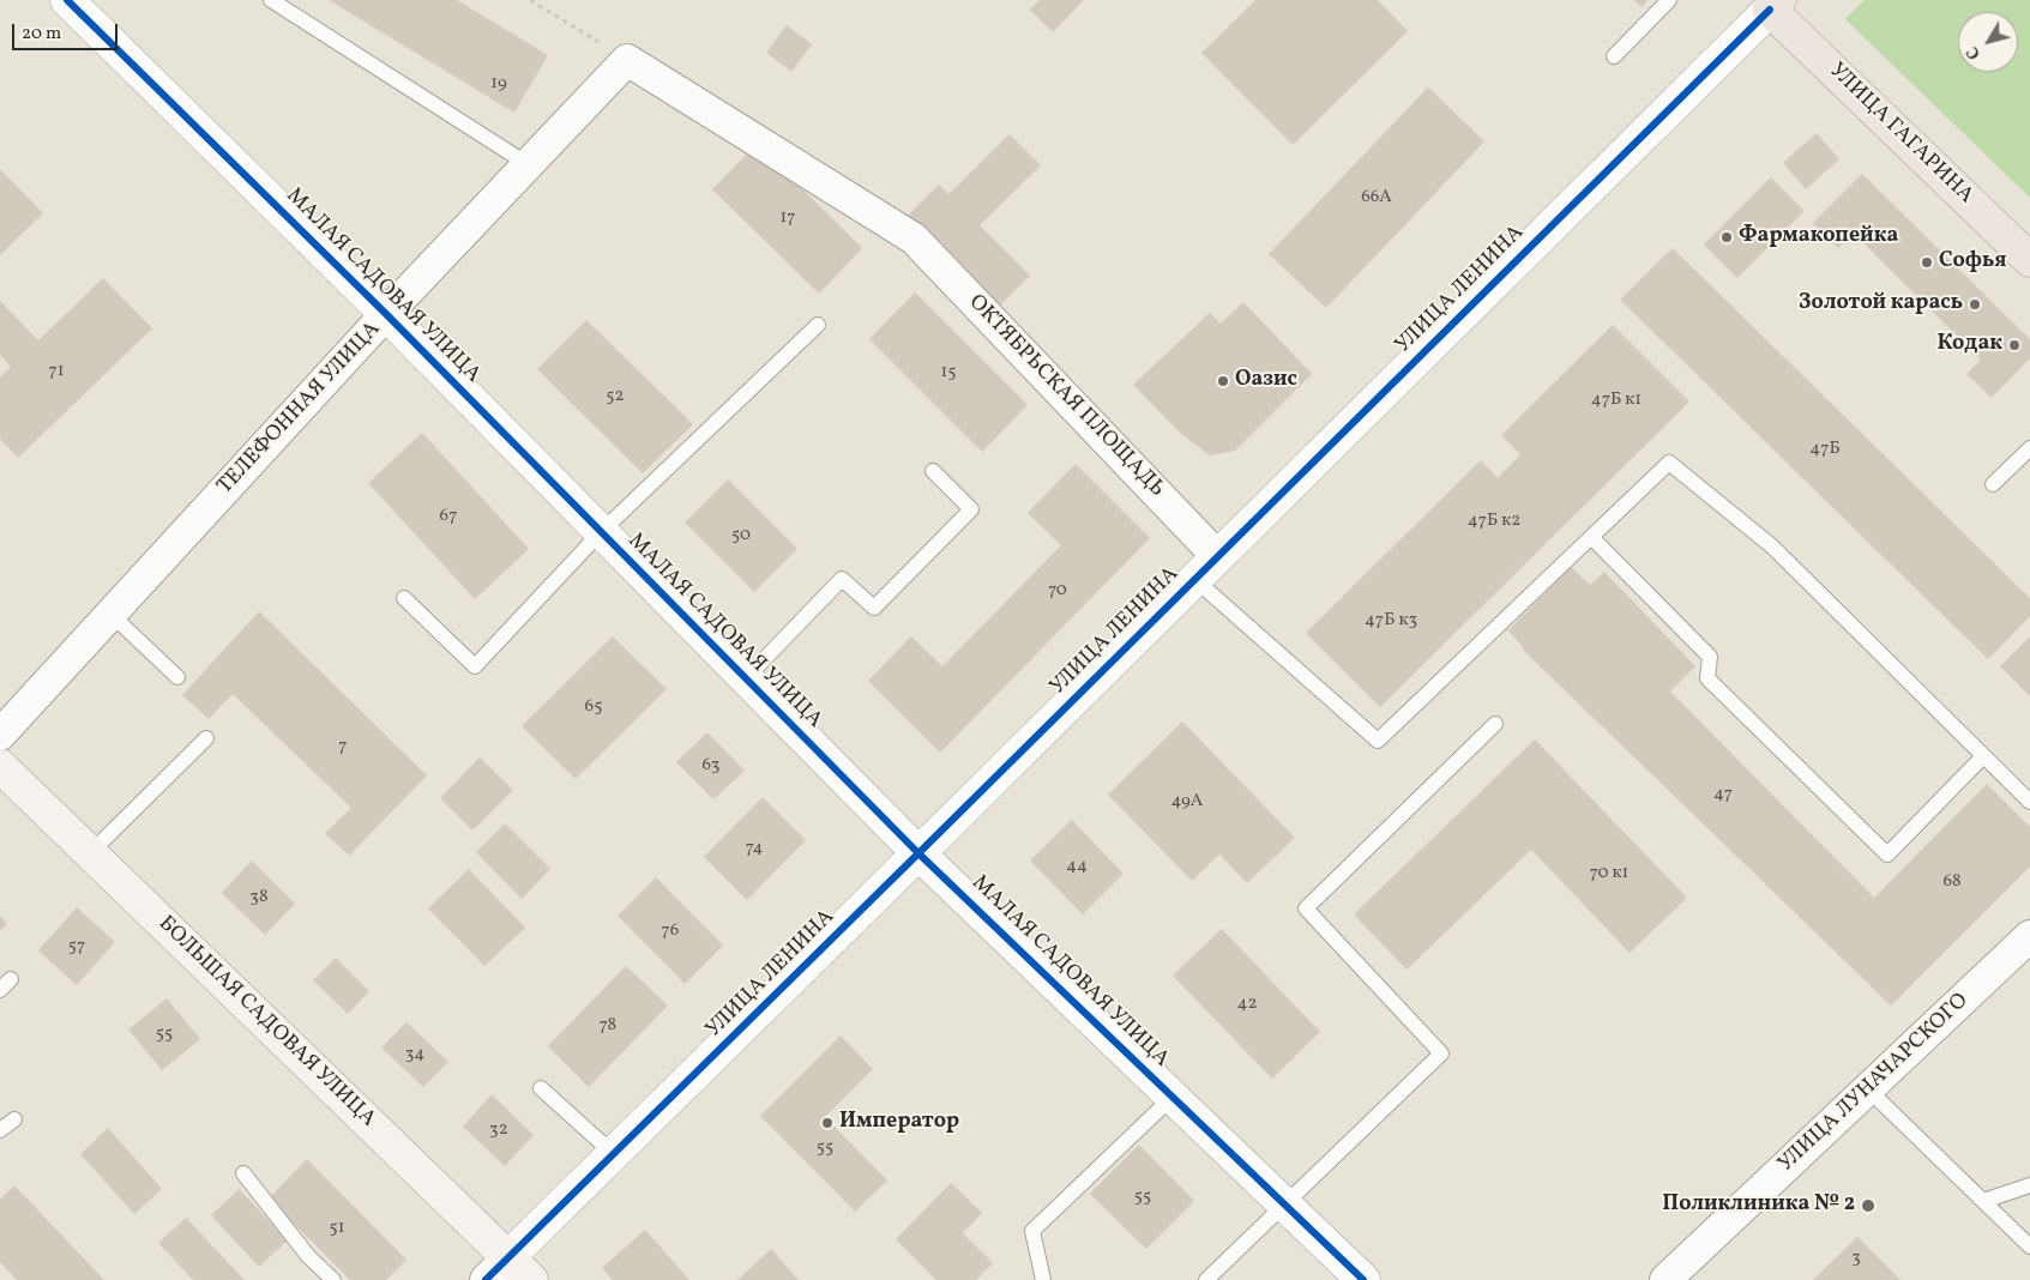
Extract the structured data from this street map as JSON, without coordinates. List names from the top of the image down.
{
  "streets": {
    "main road": ["УЛИЦА ГАГАРИНА", "БОЛЬШАЯ САДОВАЯ УЛИЦА"],
    "street": [
      "МАЛАЯ САДОВАЯ УЛИЦА",
      "УЛИЦА ЛЕНИНА",
      "ОКТЯБРЬСКАЯ ПЛОЩАДЬ",
      "ТЕЛЕФОННАЯ УЛИЦА",
      "УЛИЦА ЛУНАЧАРСКОГО"
    ]
  },
  "crossings": [
    ["УЛИЦА ГАГАРИНА", "УЛИЦА ЛЕНИНА"],
    ["МАЛАЯ САДОВАЯ УЛИЦА", "УЛИЦА ЛЕНИНА"],
    ["МАЛАЯ САДОВАЯ УЛИЦА", "ТЕЛЕФОННАЯ УЛИЦА"],
    ["УЛИЦА ЛЕНИНА", "ОКТЯБРЬСКАЯ ПЛОЩАДЬ"],
    ["УЛИЦА ЛЕНИНА", "БОЛЬШАЯ САДОВАЯ УЛИЦА"],
    ["ОКТЯБРЬСКАЯ ПЛОЩАДЬ", "ТЕЛЕФОННАЯ УЛИЦА"]
  ],
  "places": [
    "Фармакопейка",
    "Софья",
    "Золотой карась",
    "Кодак",
    "Оазис",
    "Император",
    "Поликлиника № 2"
  ],
  "house_numbers": [
    "19",
    "66А",
    "17",
    "71",
    "15",
    "52",
    "47Б к1",
    "47Б",
    "67",
    "47Б к2",
    "50",
    "70",
    "47Б к3",
    "65",
    "7",
    "63",
    "47",
    "49А",
    "74",
    "44",
    "70 к1",
    "68",
    "38",
    "76",
    "57",
    "42",
    "78",
    "55",
    "34",
    "32",
    "55",
    "55",
    "51",
    "3"
  ],
  "scale_bar": "20 m",
  "north": "bottom left"
}
